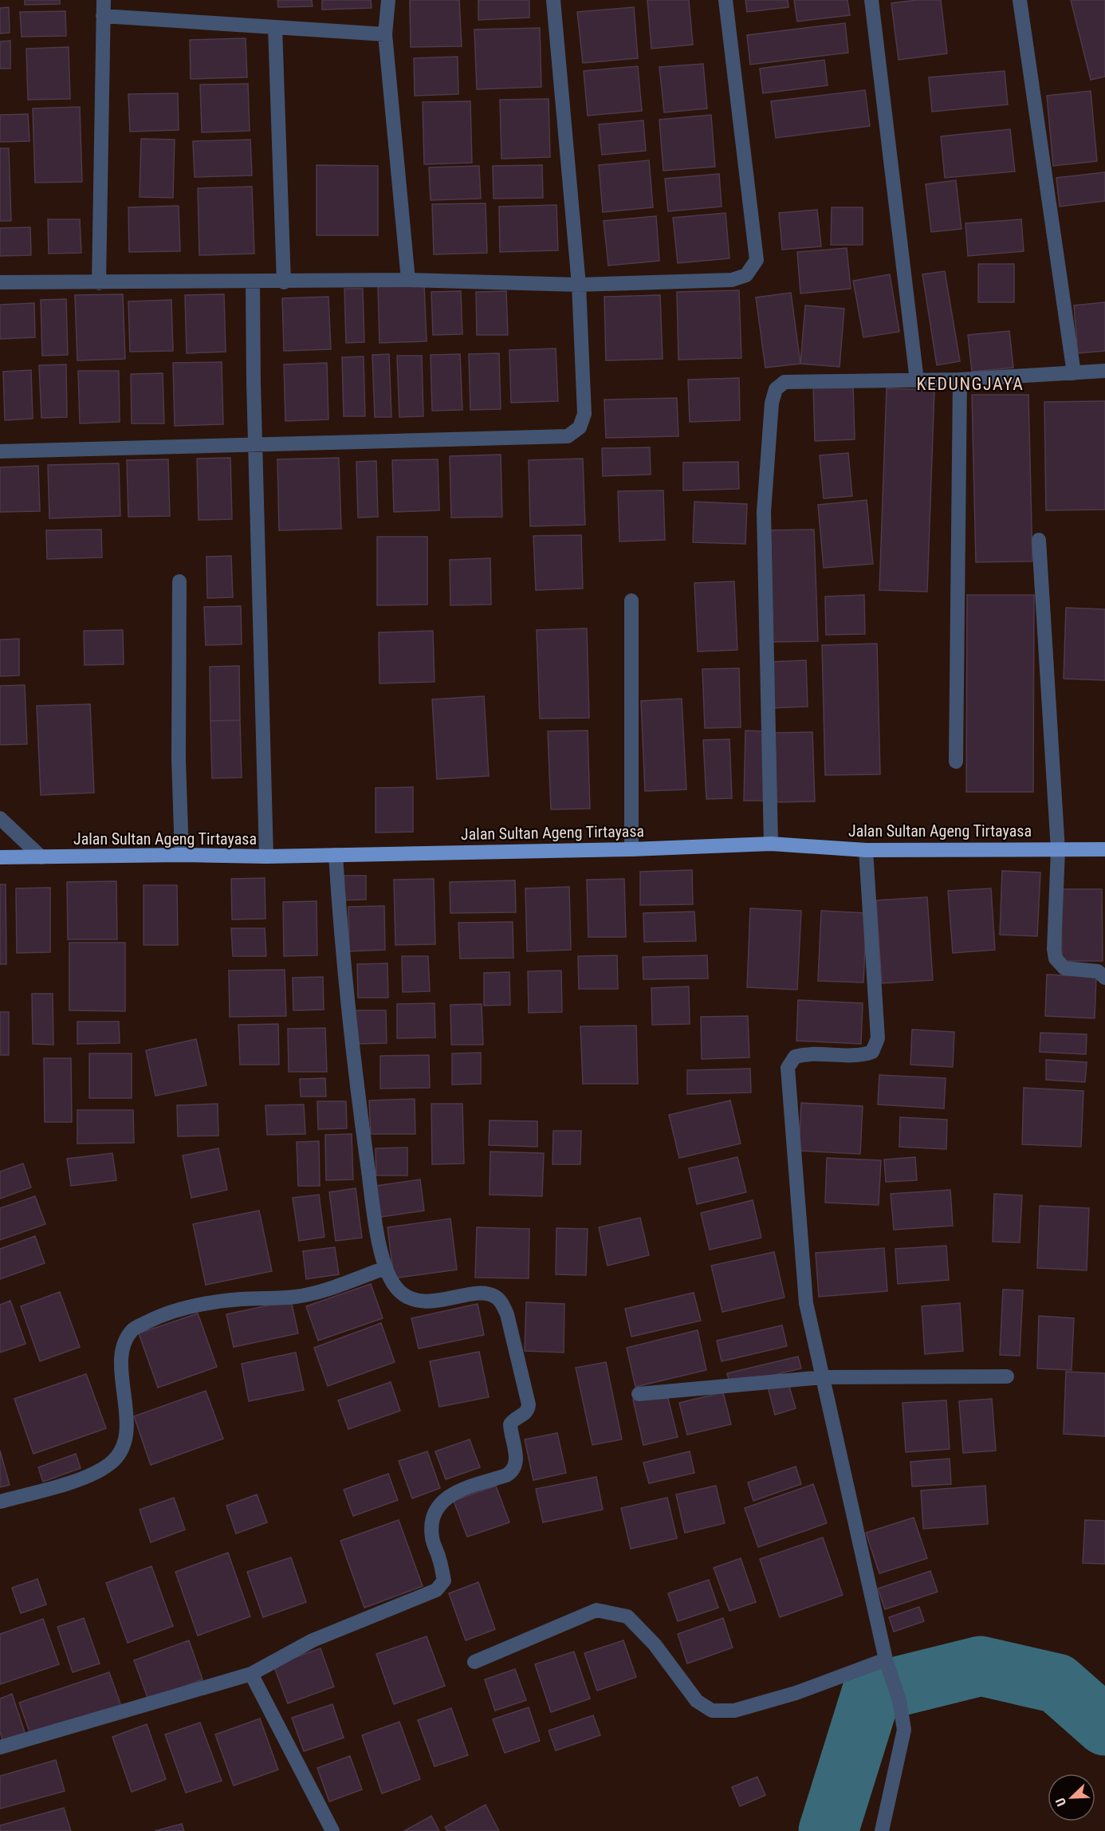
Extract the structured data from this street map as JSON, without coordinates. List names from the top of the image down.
{
  "streets": {
    "main road": ["Jalan Sultan Ageng Tirtayasa"]
  },
  "districts": ["KEDUNGJAYA"],
  "north": "bottom left"
}
